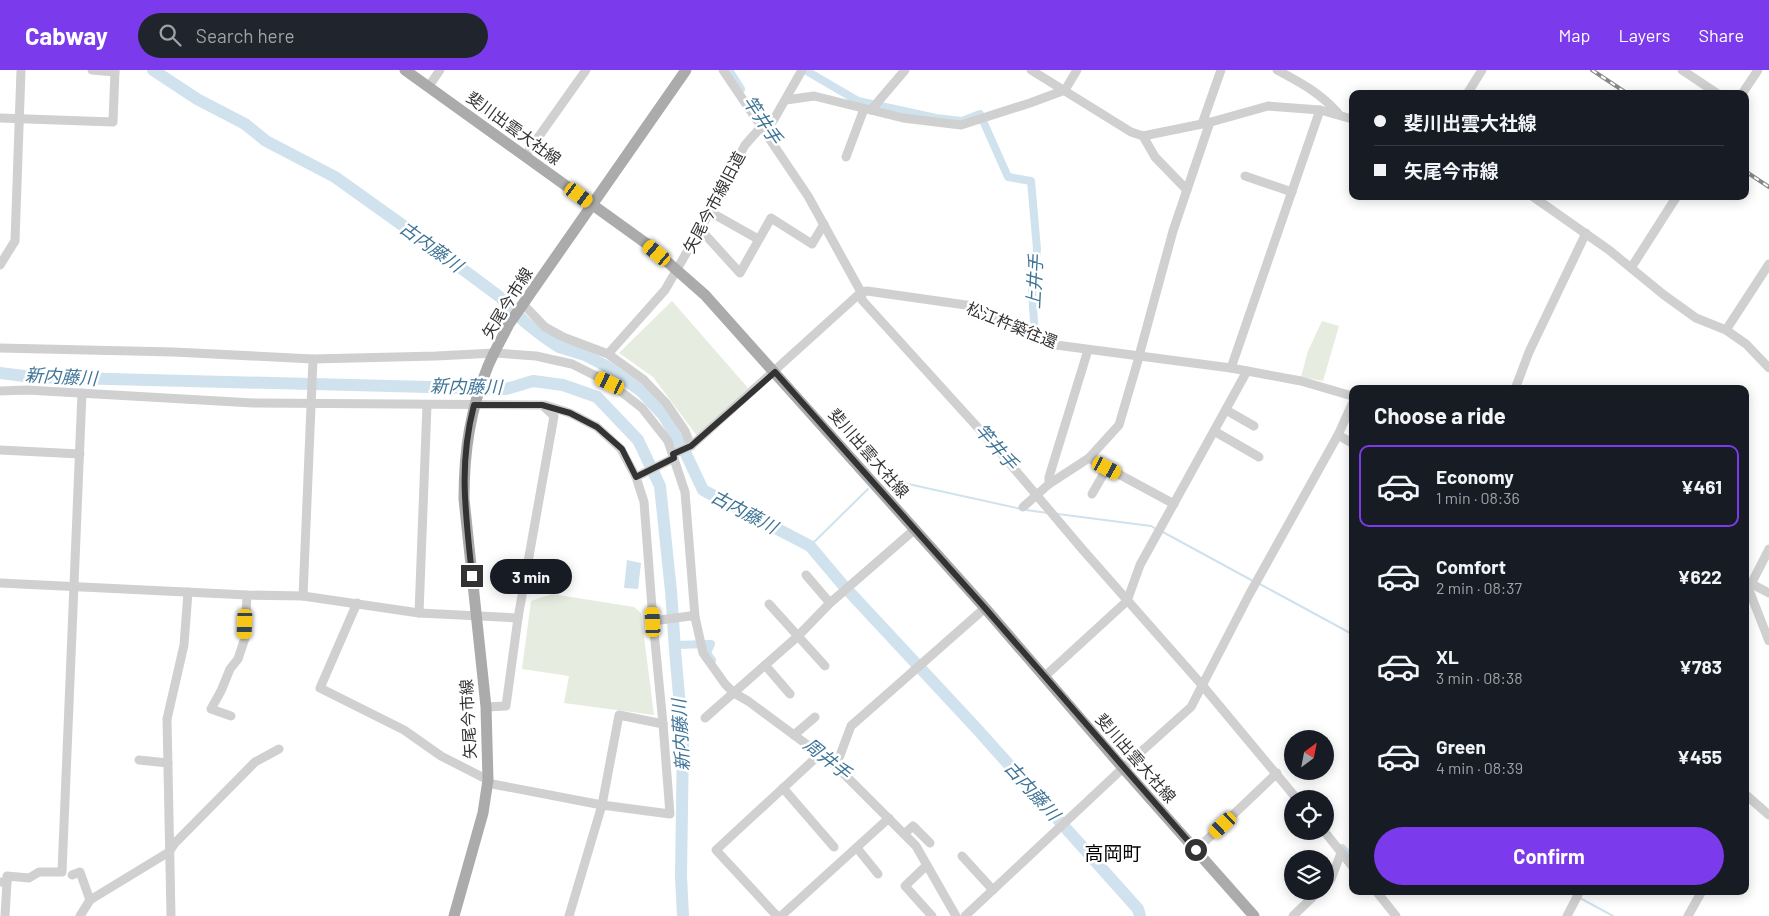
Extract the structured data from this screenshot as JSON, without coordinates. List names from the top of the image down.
{
  "streets": {
    "main road": ["斐川出雲大社線", "矢尾今市線"],
    "street": ["矢尾今市線旧道", "松江杵築往還"]
  },
  "crossings": [
    ["斐川出雲大社線", "矢尾今市線旧道"],
    ["斐川出雲大社線", "矢尾今市線"]
  ],
  "districts": ["高岡町"],
  "water": [
    "竿井手",
    "古内藤川",
    "上井手",
    "新内藤川",
    "周井手"
  ],
  "north": "top right",
  "page": {
    "header": "Cabway",
    "search": "Search here",
    "nav": ["Map", "Layers", "Share"],
    "banner": ["斐川出雲大社線", "矢尾今市線"],
    "heading": "Choose a ride",
    "list": [
      {
        "name": "Economy",
        "note": "1 min · 08:36",
        "value": "¥461"
      },
      {
        "name": "Comfort",
        "note": "2 min · 08:37",
        "value": "¥622"
      },
      {
        "name": "XL",
        "note": "3 min · 08:38",
        "value": "¥783"
      },
      {
        "name": "Green",
        "note": "4 min · 08:39",
        "value": "¥455"
      }
    ],
    "bubble": "3 min",
    "buttons": "Confirm"
  }
}
